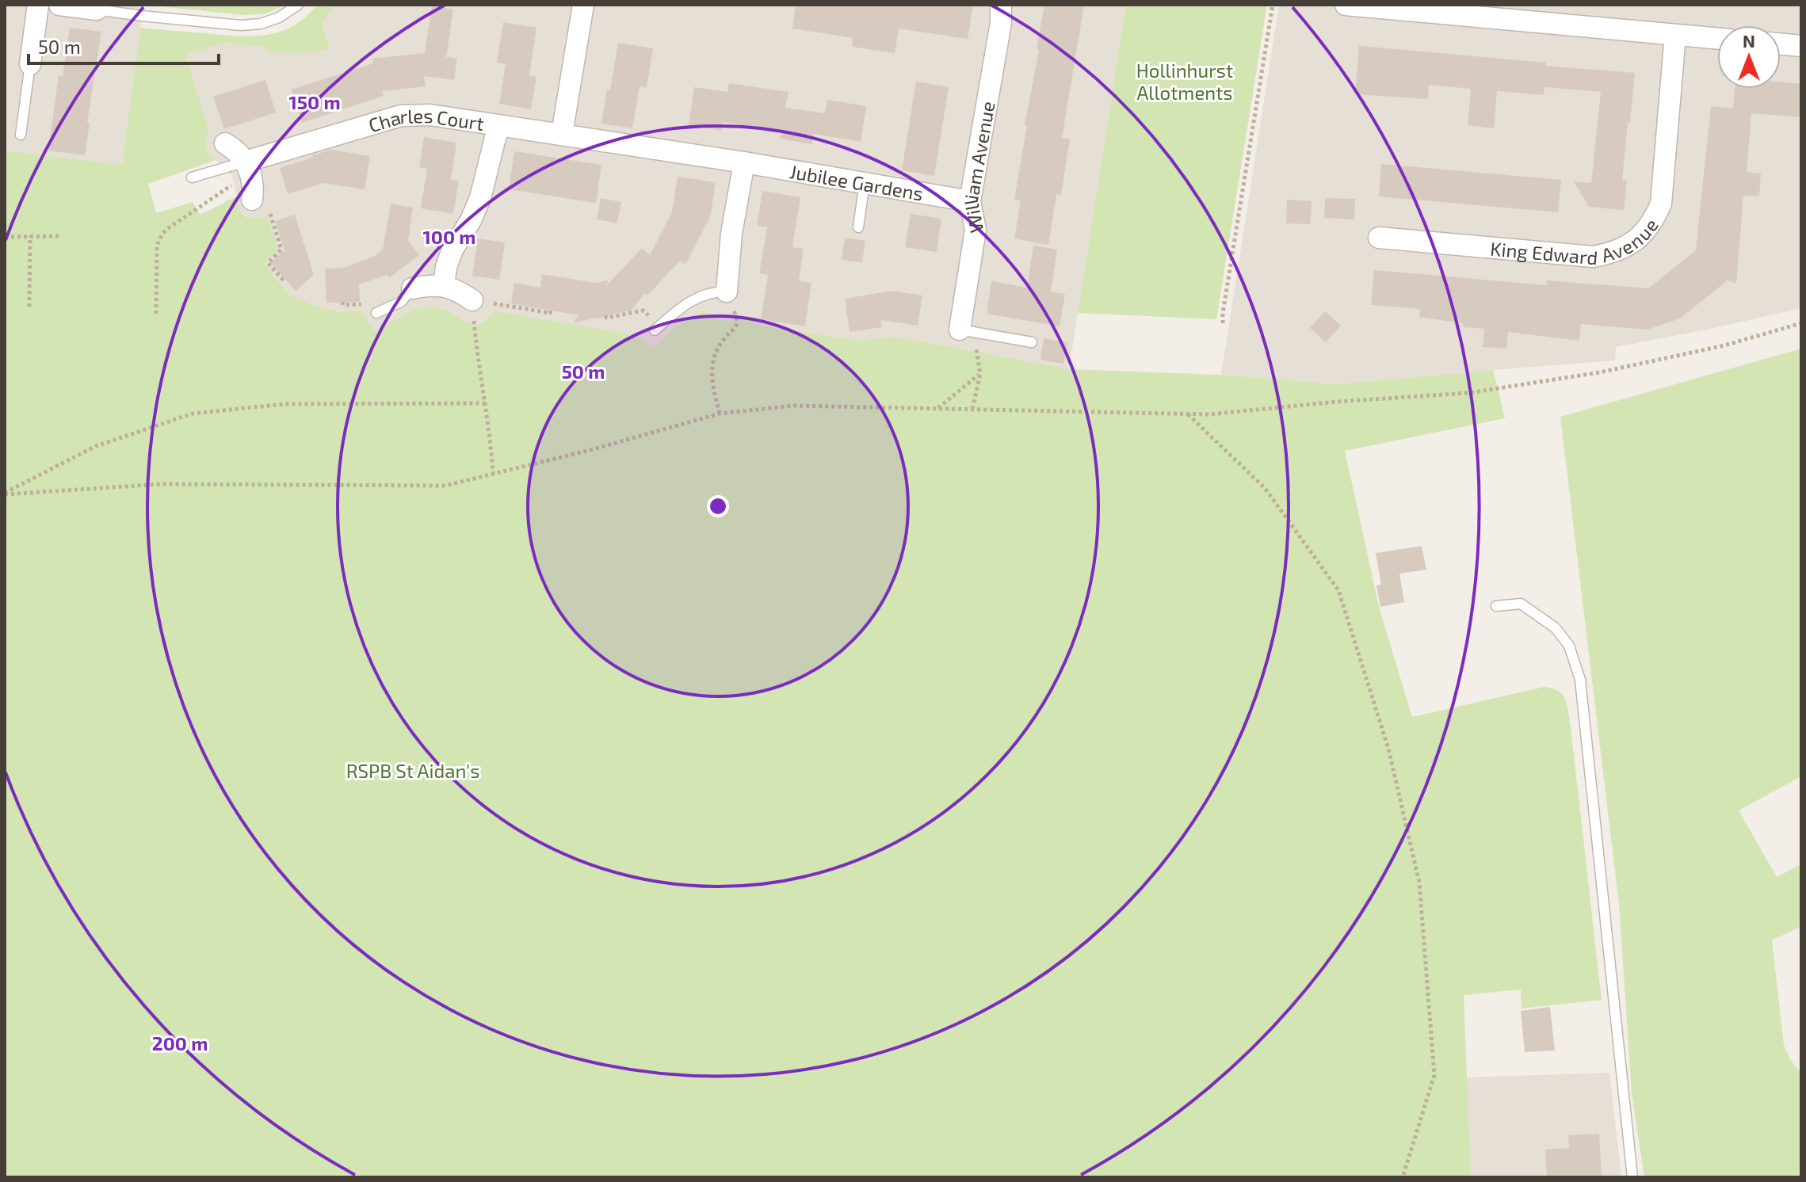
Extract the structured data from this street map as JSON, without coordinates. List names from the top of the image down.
{
  "streets": {
    "street": [
      "Charles Court",
      "William Avenue",
      "Jubilee Gardens",
      "King Edward Avenue"
    ]
  },
  "crossings": [
    ["Charles Court", "Jubilee Gardens"],
    ["William Avenue", "Jubilee Gardens"]
  ],
  "parks": ["Hollinhurst Allotments", "RSPB St Aidan's"],
  "scale_bar": "50 m",
  "north": "top",
  "rings": [
    "150 m",
    "100 m",
    "50 m",
    "200 m"
  ]
}
